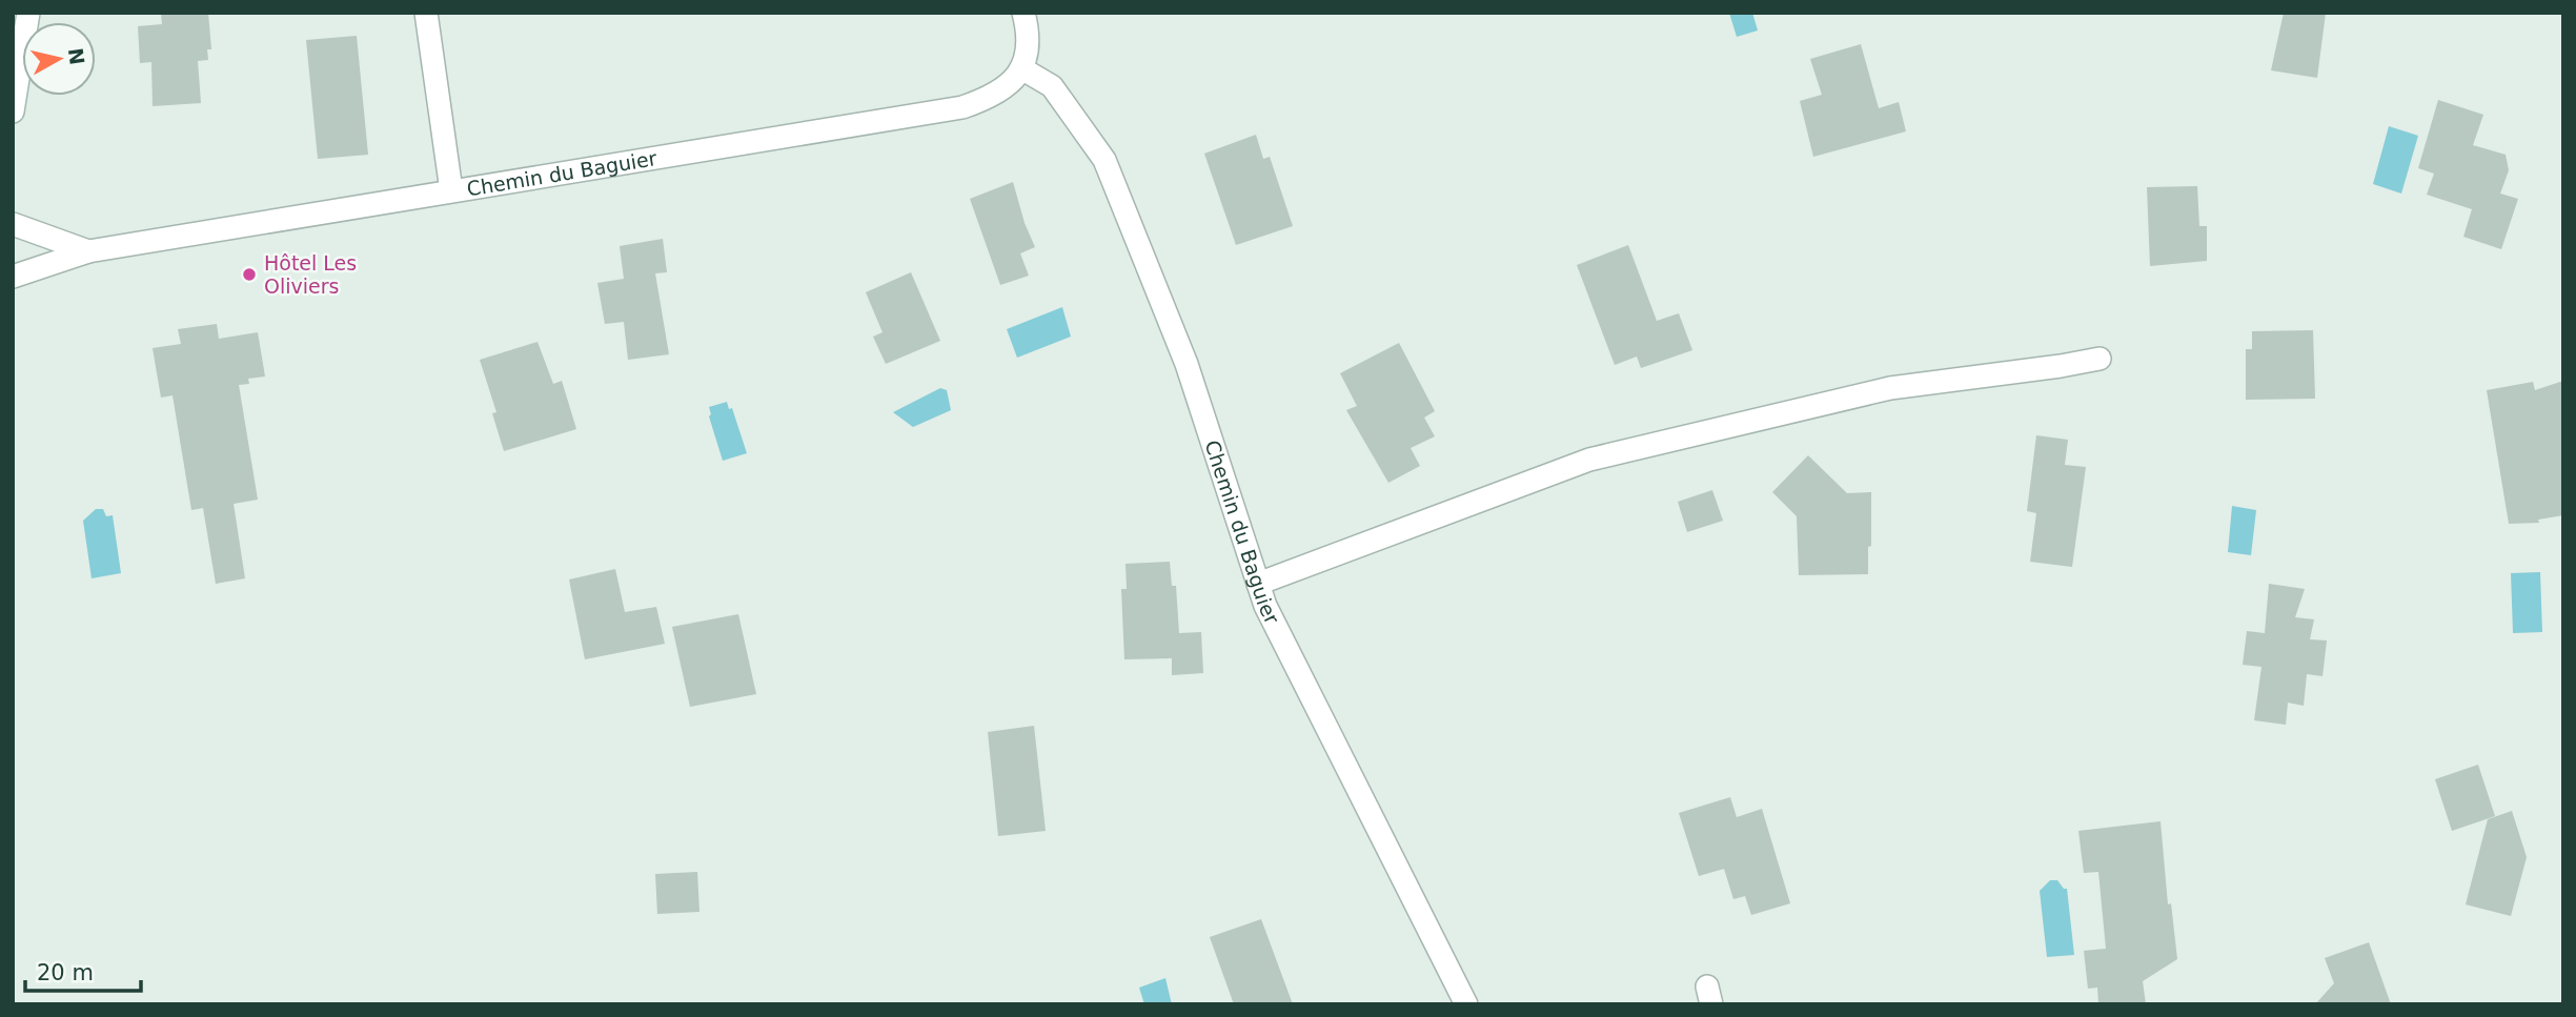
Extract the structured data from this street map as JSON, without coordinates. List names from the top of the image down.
{
  "streets": {
    "street": ["Chemin du Baguier"]
  },
  "places": ["Hôtel Les Oliviers"],
  "scale_bar": "20 m",
  "north": "right"
}
